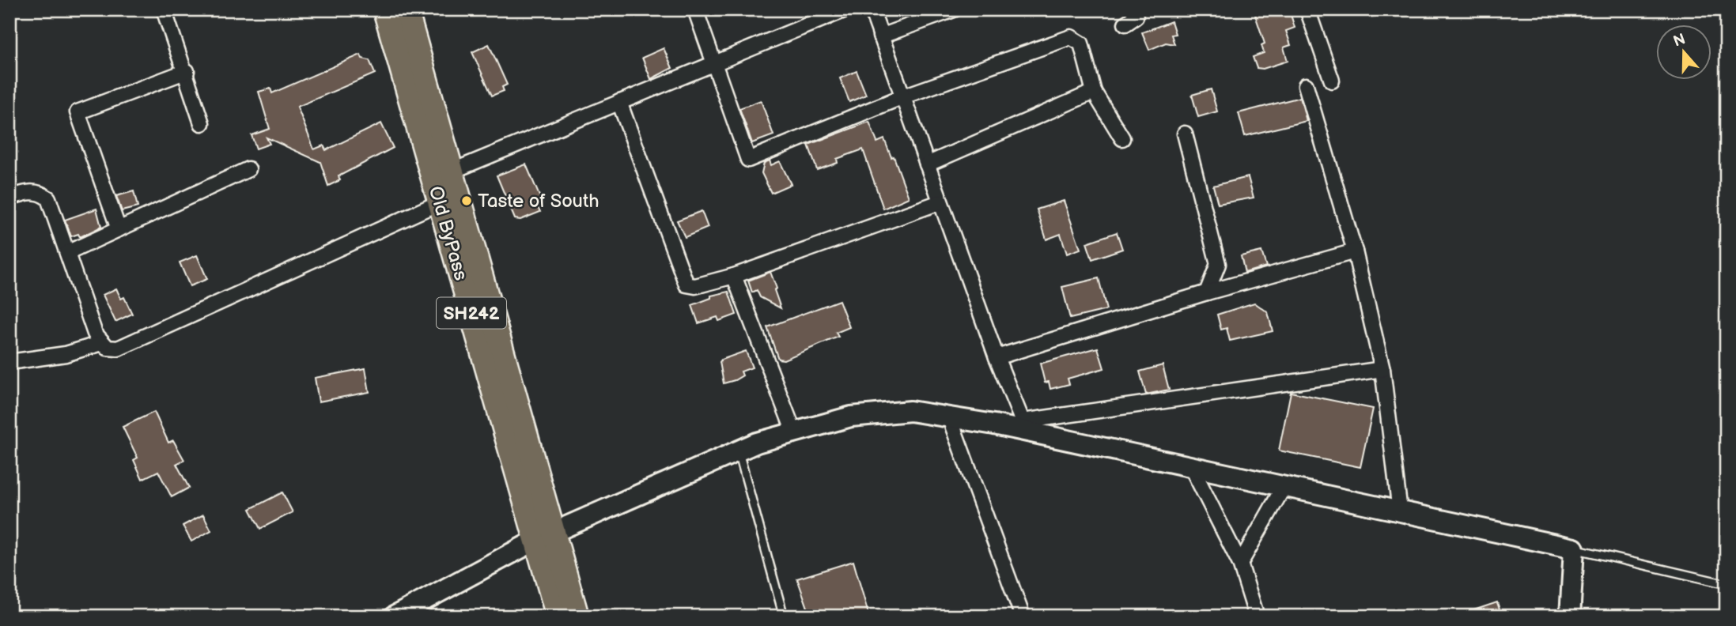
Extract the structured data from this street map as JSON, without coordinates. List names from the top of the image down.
{
  "streets": {
    "main road": ["Old ByPass", "SH242"]
  },
  "places": ["Taste of South"],
  "north": "top"
}
